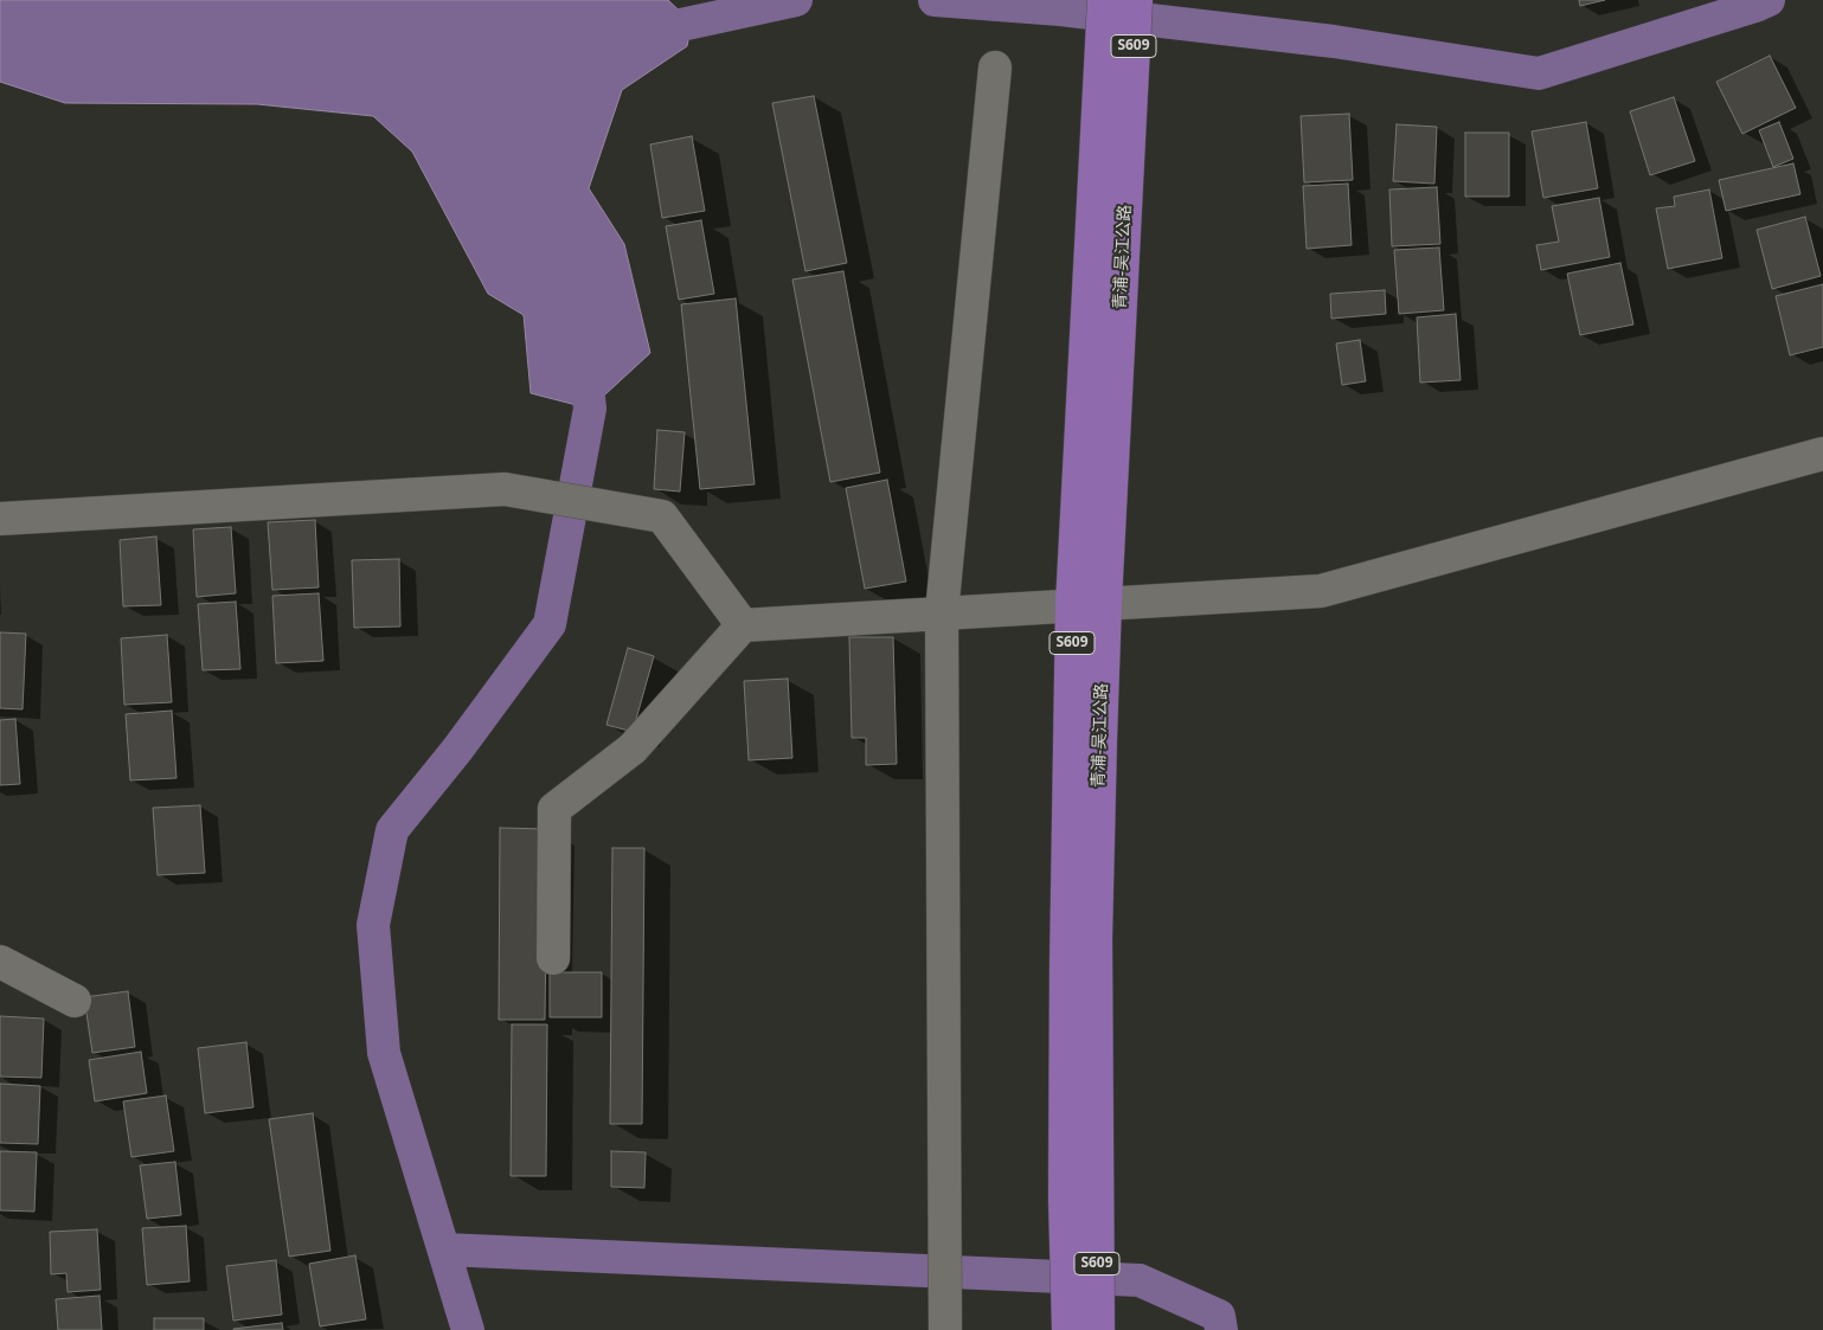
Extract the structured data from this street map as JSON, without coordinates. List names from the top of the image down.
{
  "streets": {
    "main road": ["S609", "青浦-吴江公路"]
  }
}
